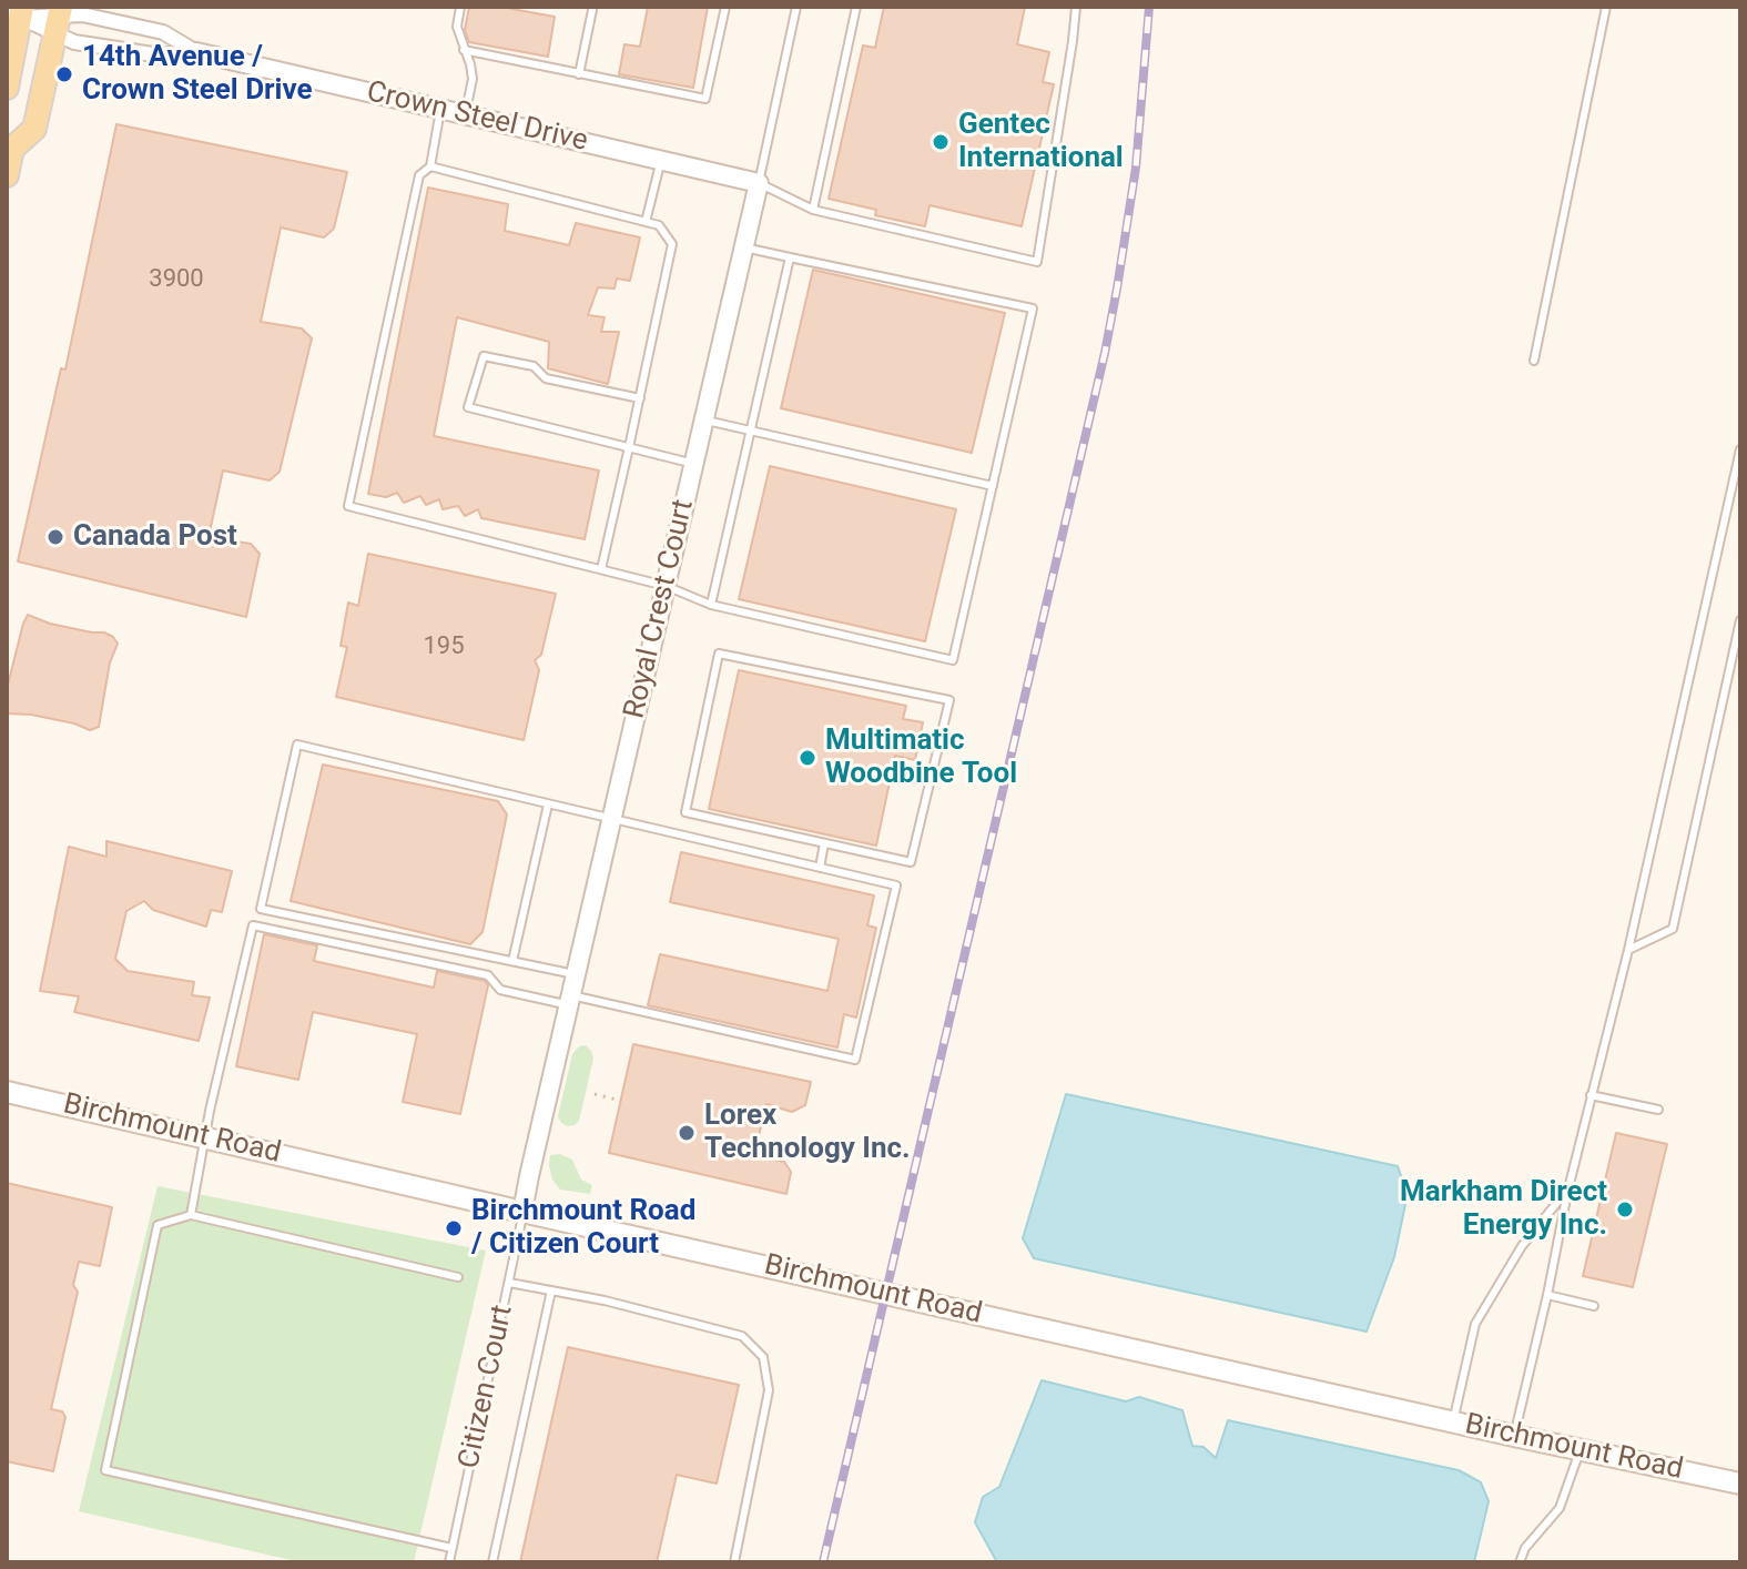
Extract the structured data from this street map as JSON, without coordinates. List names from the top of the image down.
{
  "streets": {
    "main road": ["Birchmount Road"],
    "street": ["Crown Steel Drive", "Royal Crest Court"],
    "lane": ["Citizen Court"]
  },
  "crossings": [
    ["Crown Steel Drive", "Royal Crest Court"],
    ["Royal Crest Court", "Birchmount Road"],
    ["Royal Crest Court", "Citizen Court"],
    ["Birchmount Road", "Citizen Court"]
  ],
  "places": [
    "14th Avenue / Crown Steel Drive",
    "Gentec International",
    "Canada Post",
    "Multimatic Woodbine Tool",
    "Lorex Technology Inc.",
    "Markham Direct Energy Inc.",
    "Birchmount Road / Citizen Court"
  ],
  "house_numbers": ["3900", "195"]
}
